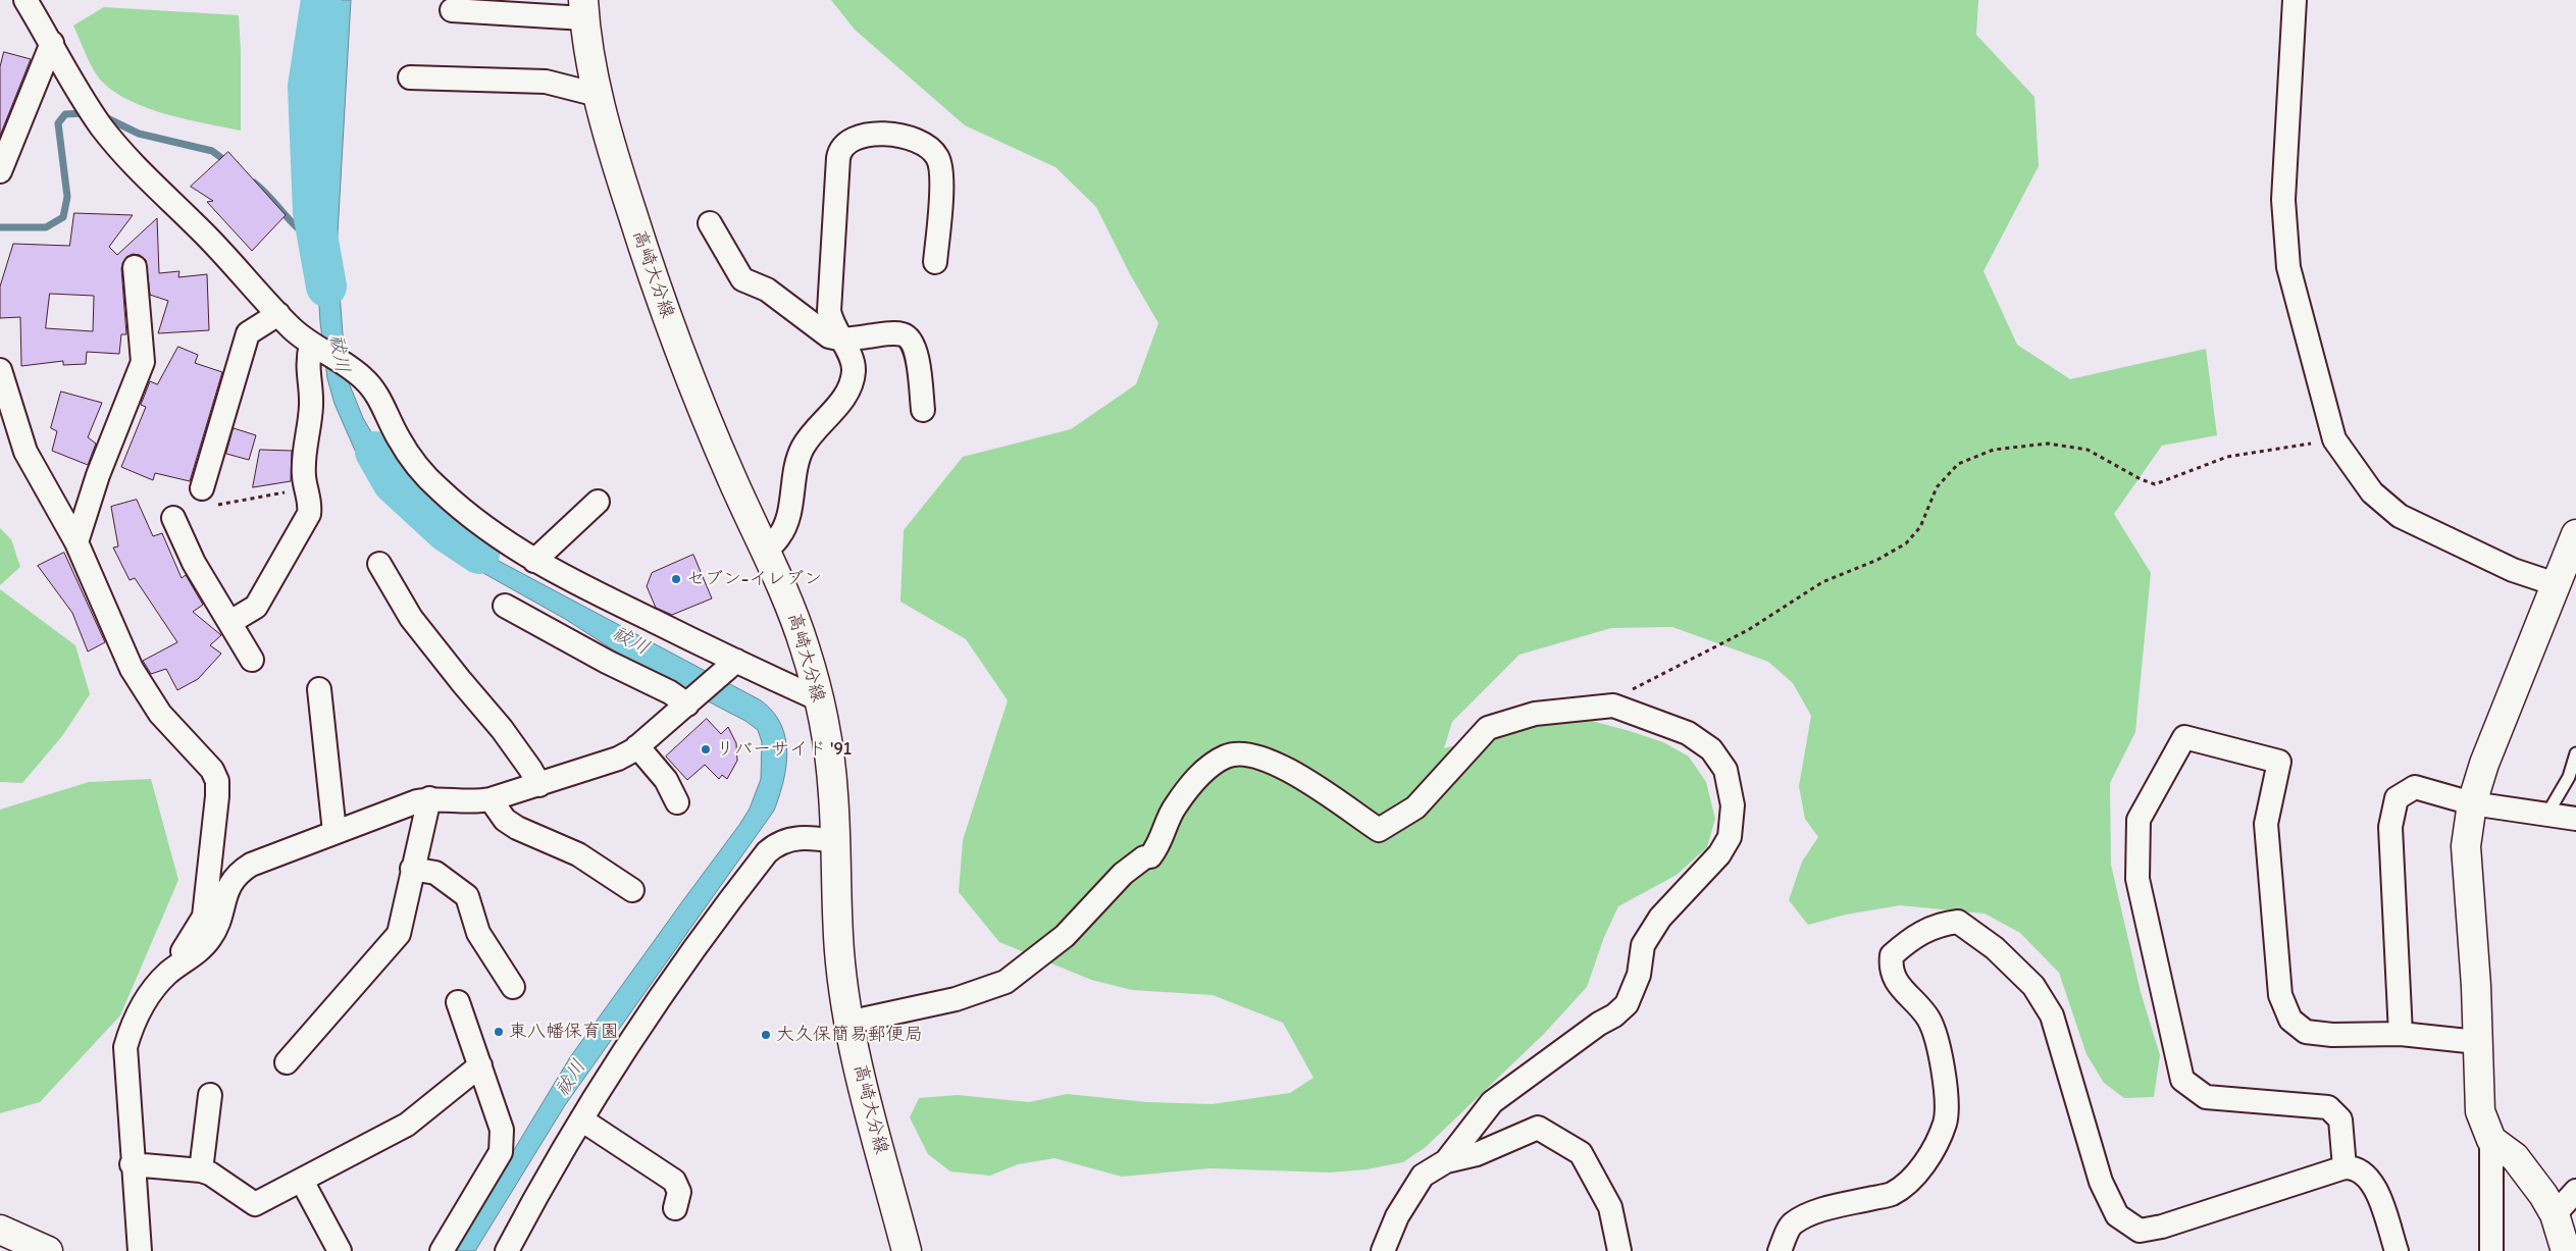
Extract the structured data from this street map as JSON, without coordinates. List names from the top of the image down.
{
  "streets": {
    "main road": ["高崎大分線"]
  },
  "water": ["祓川"],
  "places": [
    "セブン-イレブン",
    "リバーサイド '91",
    "東八幡保育園",
    "大久保簡易郵便局"
  ]
}
